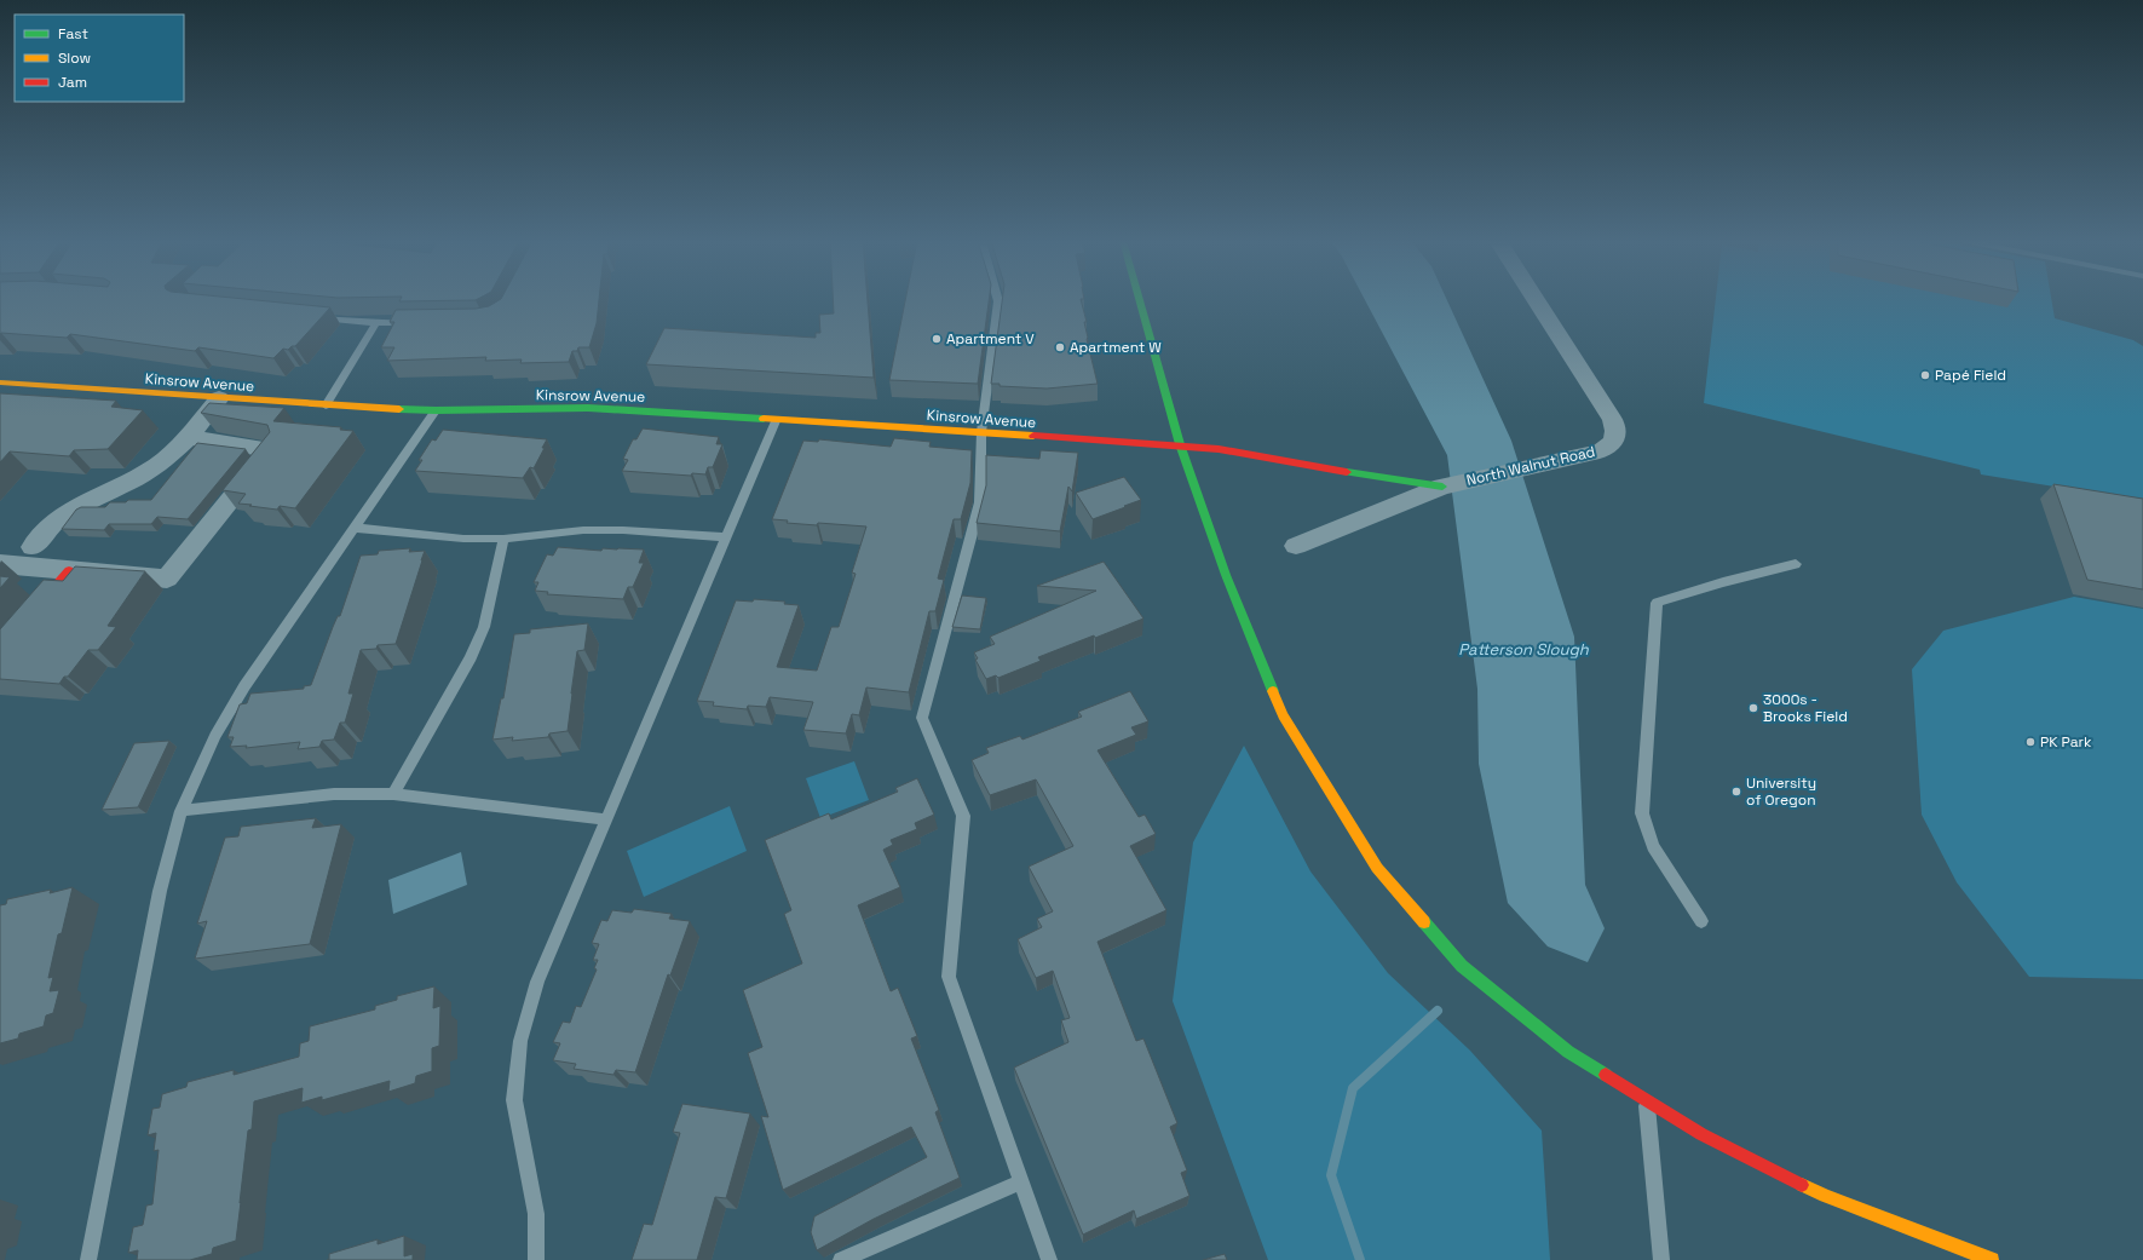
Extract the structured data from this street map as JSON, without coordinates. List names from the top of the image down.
{
  "streets": {
    "street": ["Kinsrow Avenue", "North Walnut Road"]
  },
  "crossings": [
    ["Kinsrow Avenue", "North Walnut Road"]
  ],
  "water": ["Patterson Slough"],
  "places": [
    "Apartment V",
    "Apartment W",
    "Papé Field",
    "3000s - Brooks Field",
    "PK Park",
    "University of Oregon"
  ],
  "legend": ["Fast", "Slow", "Jam"]
}
